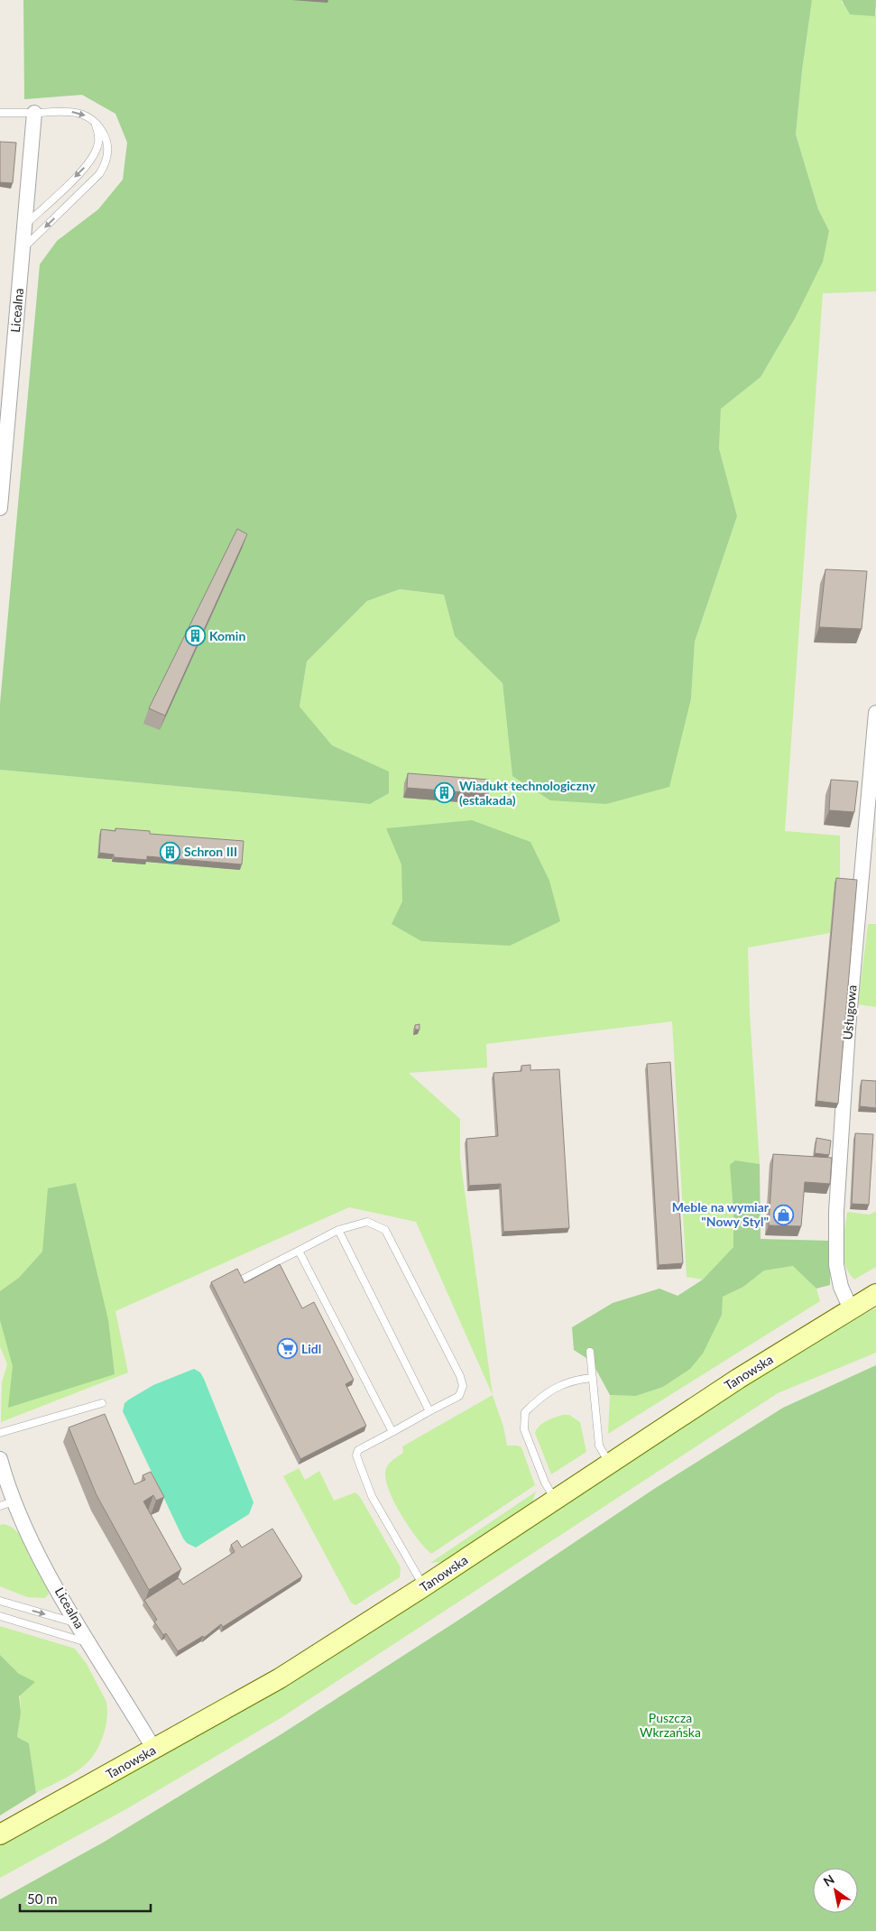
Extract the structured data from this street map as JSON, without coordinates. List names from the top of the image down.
{
  "streets": {
    "main road": ["Tanowska"],
    "street": ["Licealna", "Usługowa"]
  },
  "crossings": [
    ["Licealna", "Tanowska"],
    ["Usługowa", "Tanowska"]
  ],
  "parks": ["Puszcza Wkrzańska"],
  "places": {
    "building": ["Komin", "Wiadukt technologiczny (estakada)", "Schron III"],
    "shop": ["Meble na wymiar \"Nowy Styl\""],
    "supermarket": ["Lidl"]
  },
  "scale_bar": "50 m",
  "north": "top left"
}
